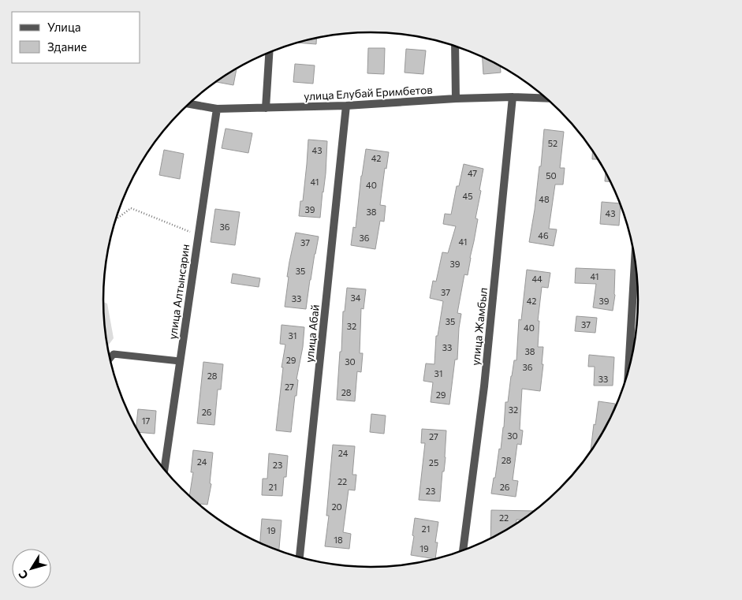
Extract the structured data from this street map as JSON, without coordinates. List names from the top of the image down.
{
  "streets": {
    "street": [
      "улица Елубай Еримбетов",
      "улица Алтынсарин",
      "улица Жамбыл",
      "улица Абай"
    ]
  },
  "crossings": [
    ["улица Елубай Еримбетов", "улица Алтынсарин"],
    ["улица Елубай Еримбетов", "улица Жамбыл"],
    ["улица Елубай Еримбетов", "улица Абай"]
  ],
  "house_numbers": [
    "52",
    "43",
    "42",
    "47",
    "50",
    "41",
    "40",
    "45",
    "48",
    "39",
    "38",
    "43",
    "36",
    "46",
    "36",
    "41",
    "37",
    "39",
    "35",
    "41",
    "44",
    "37",
    "34",
    "33",
    "42",
    "39",
    "35",
    "37",
    "32",
    "40",
    "31",
    "33",
    "38",
    "29",
    "30",
    "36",
    "31",
    "28",
    "33",
    "27",
    "28",
    "29",
    "32",
    "26",
    "17",
    "30",
    "27",
    "24",
    "28",
    "24",
    "25",
    "23",
    "22",
    "21",
    "26",
    "23",
    "20",
    "22",
    "21",
    "19",
    "18",
    "19"
  ],
  "legend": ["Улица", "Здание"],
  "north": "bottom left"
}
